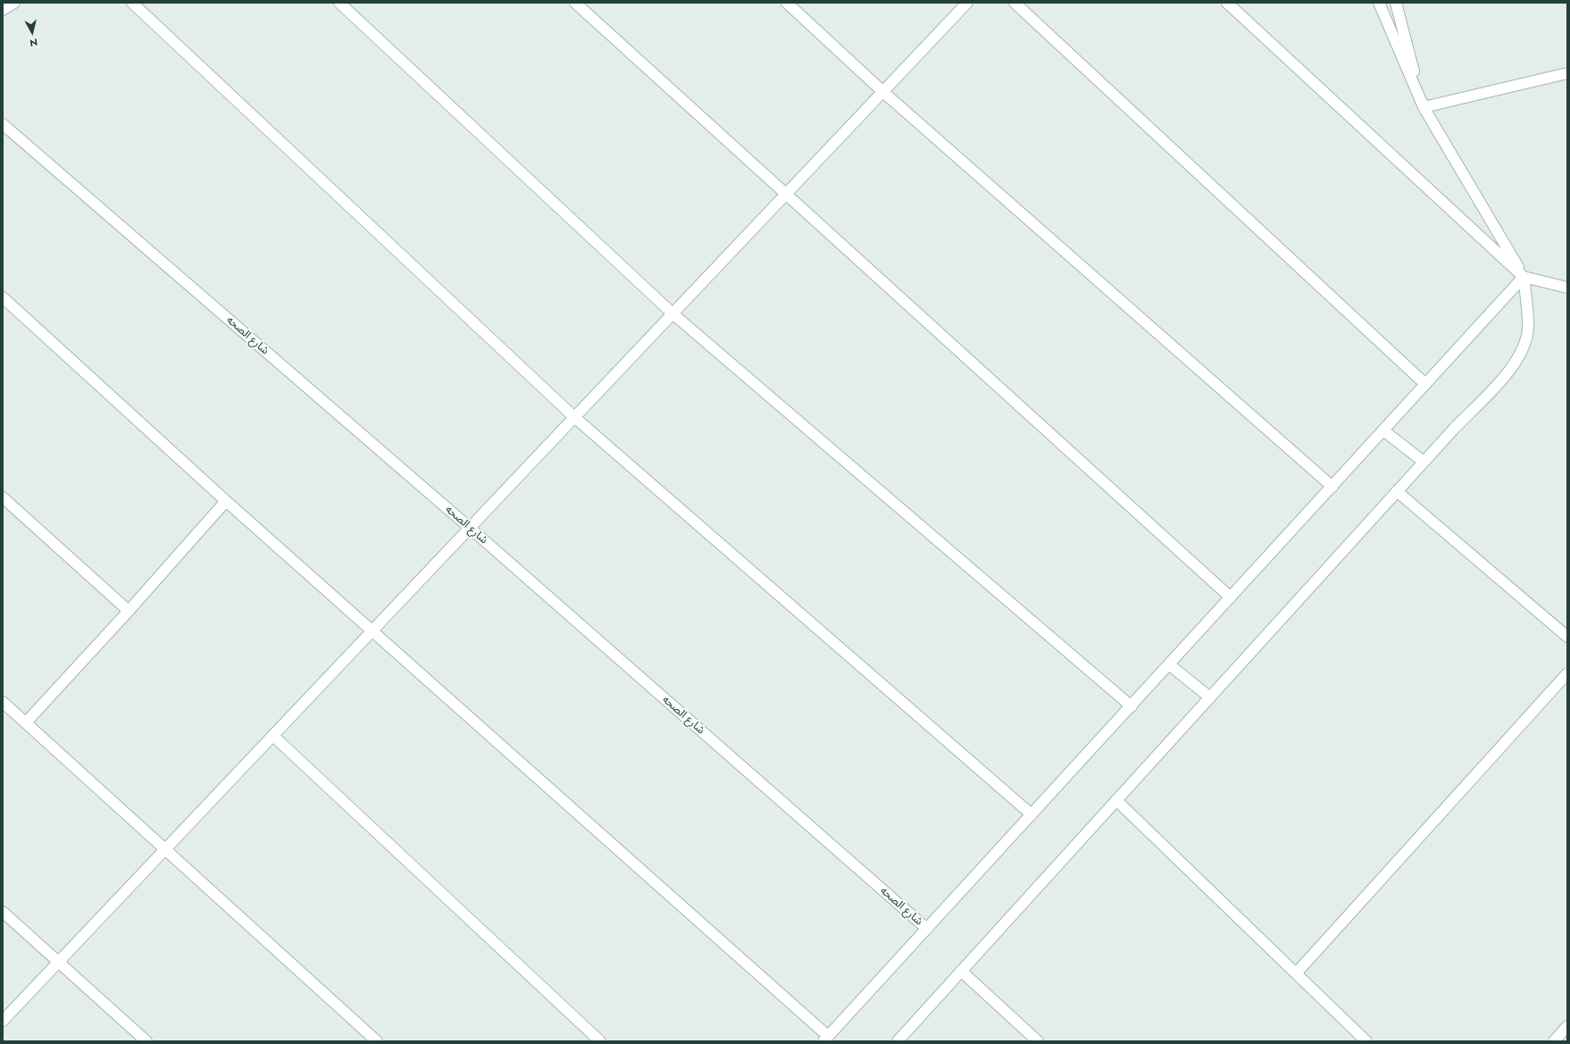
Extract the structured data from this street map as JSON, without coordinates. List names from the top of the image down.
{
  "streets": {
    "street": ["شارع الصحه"]
  },
  "north": "bottom"
}
